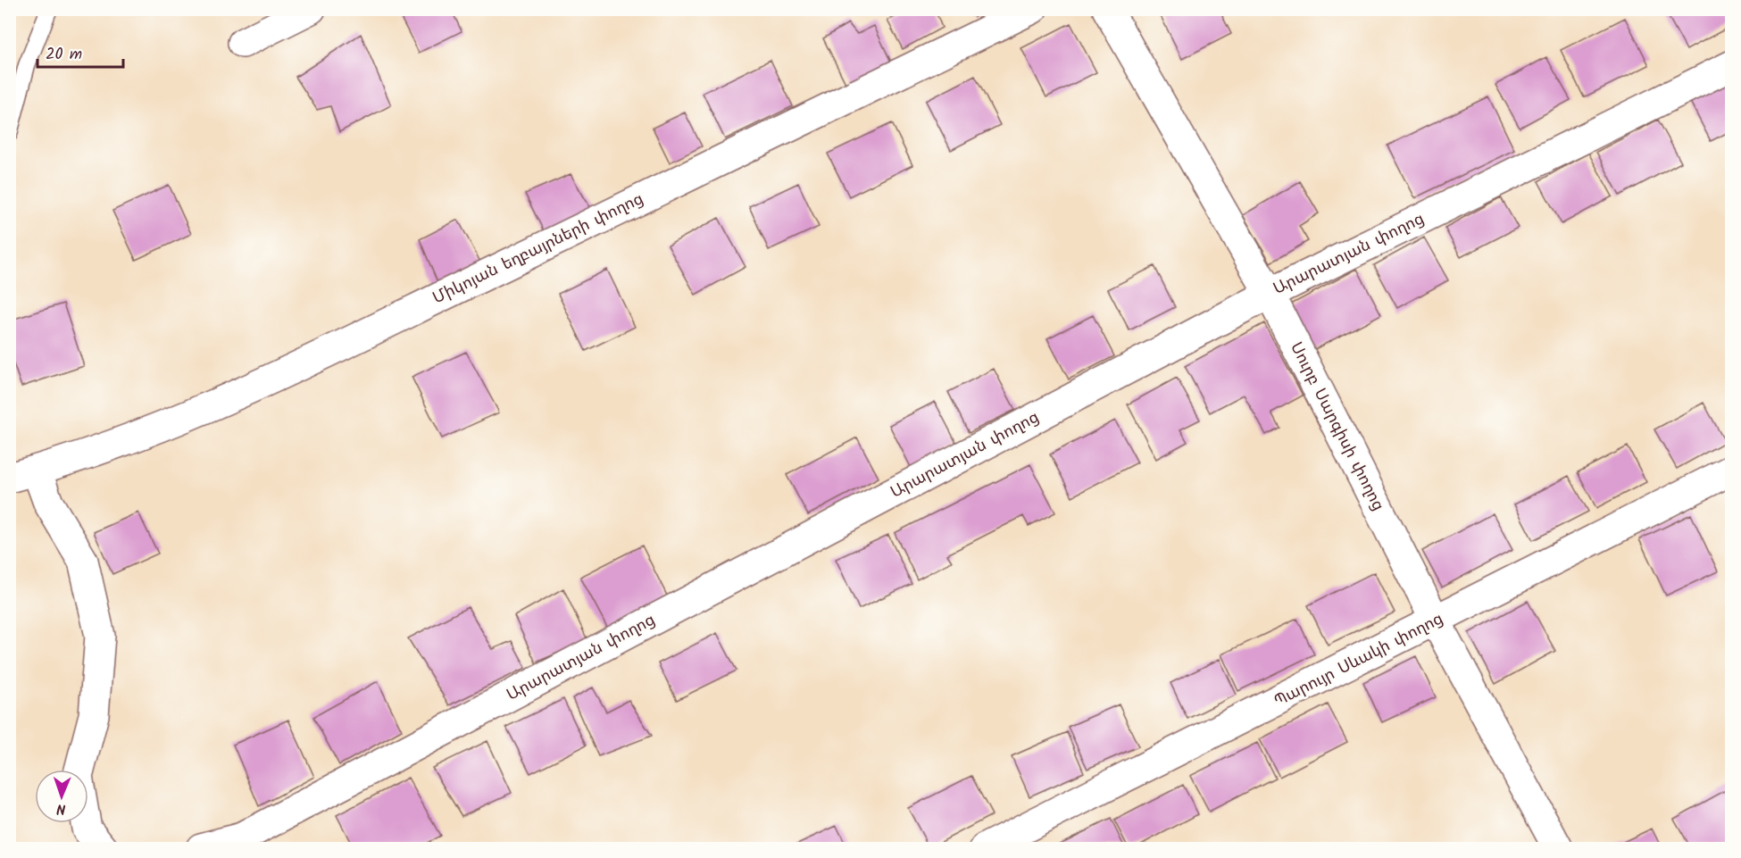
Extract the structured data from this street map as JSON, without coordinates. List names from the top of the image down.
{
  "streets": {
    "street": [
      "Միկոյան եղբայրների փողոց",
      "Արարատյան փողոց",
      "Սուրբ Սարգիսի փողոց",
      "Պարույր Սևակի փողոց"
    ]
  },
  "crossings": [
    ["Արարատյան փողոց", "Սուրբ Սարգիսի փողոց"],
    ["Սուրբ Սարգիսի փողոց", "Պարույր Սևակի փողոց"]
  ],
  "scale_bar": "20 m",
  "north": "bottom"
}
